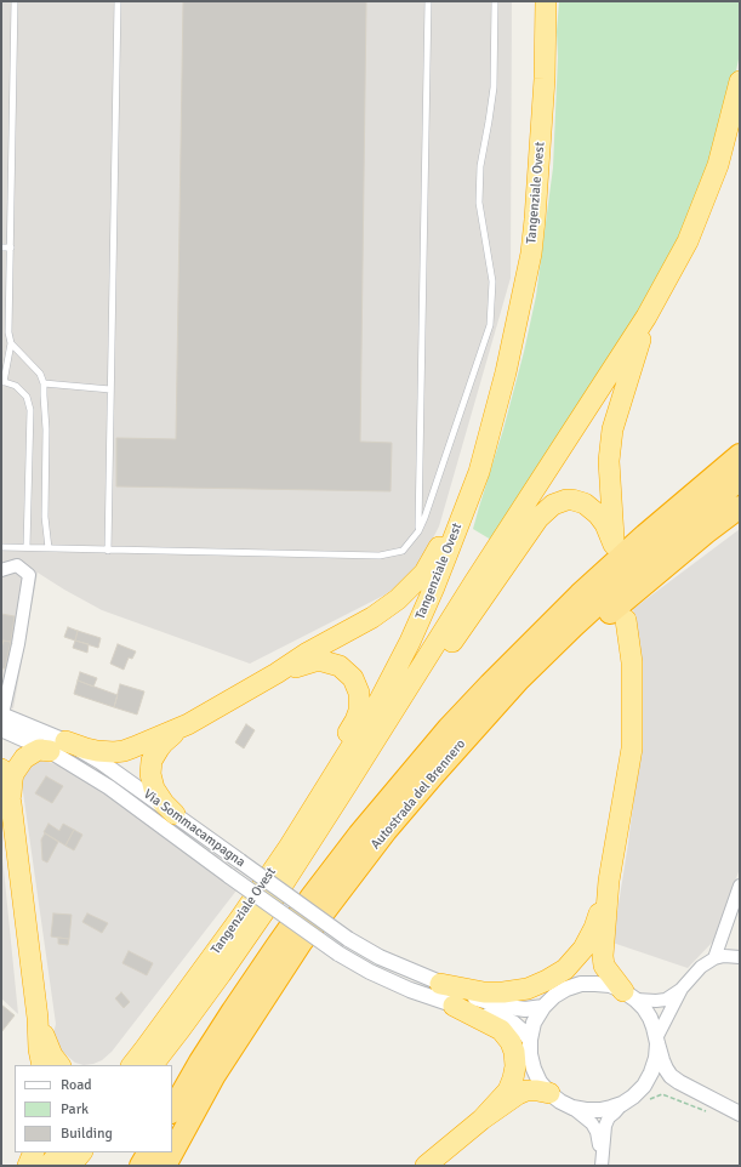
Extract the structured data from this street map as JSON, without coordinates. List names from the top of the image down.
{
  "streets": {
    "highway": ["Tangenziale Ovest", "Autostrada del Brennero"],
    "street": ["Via Sommacampagna"]
  },
  "legend": ["Road", "Park", "Building"]
}
